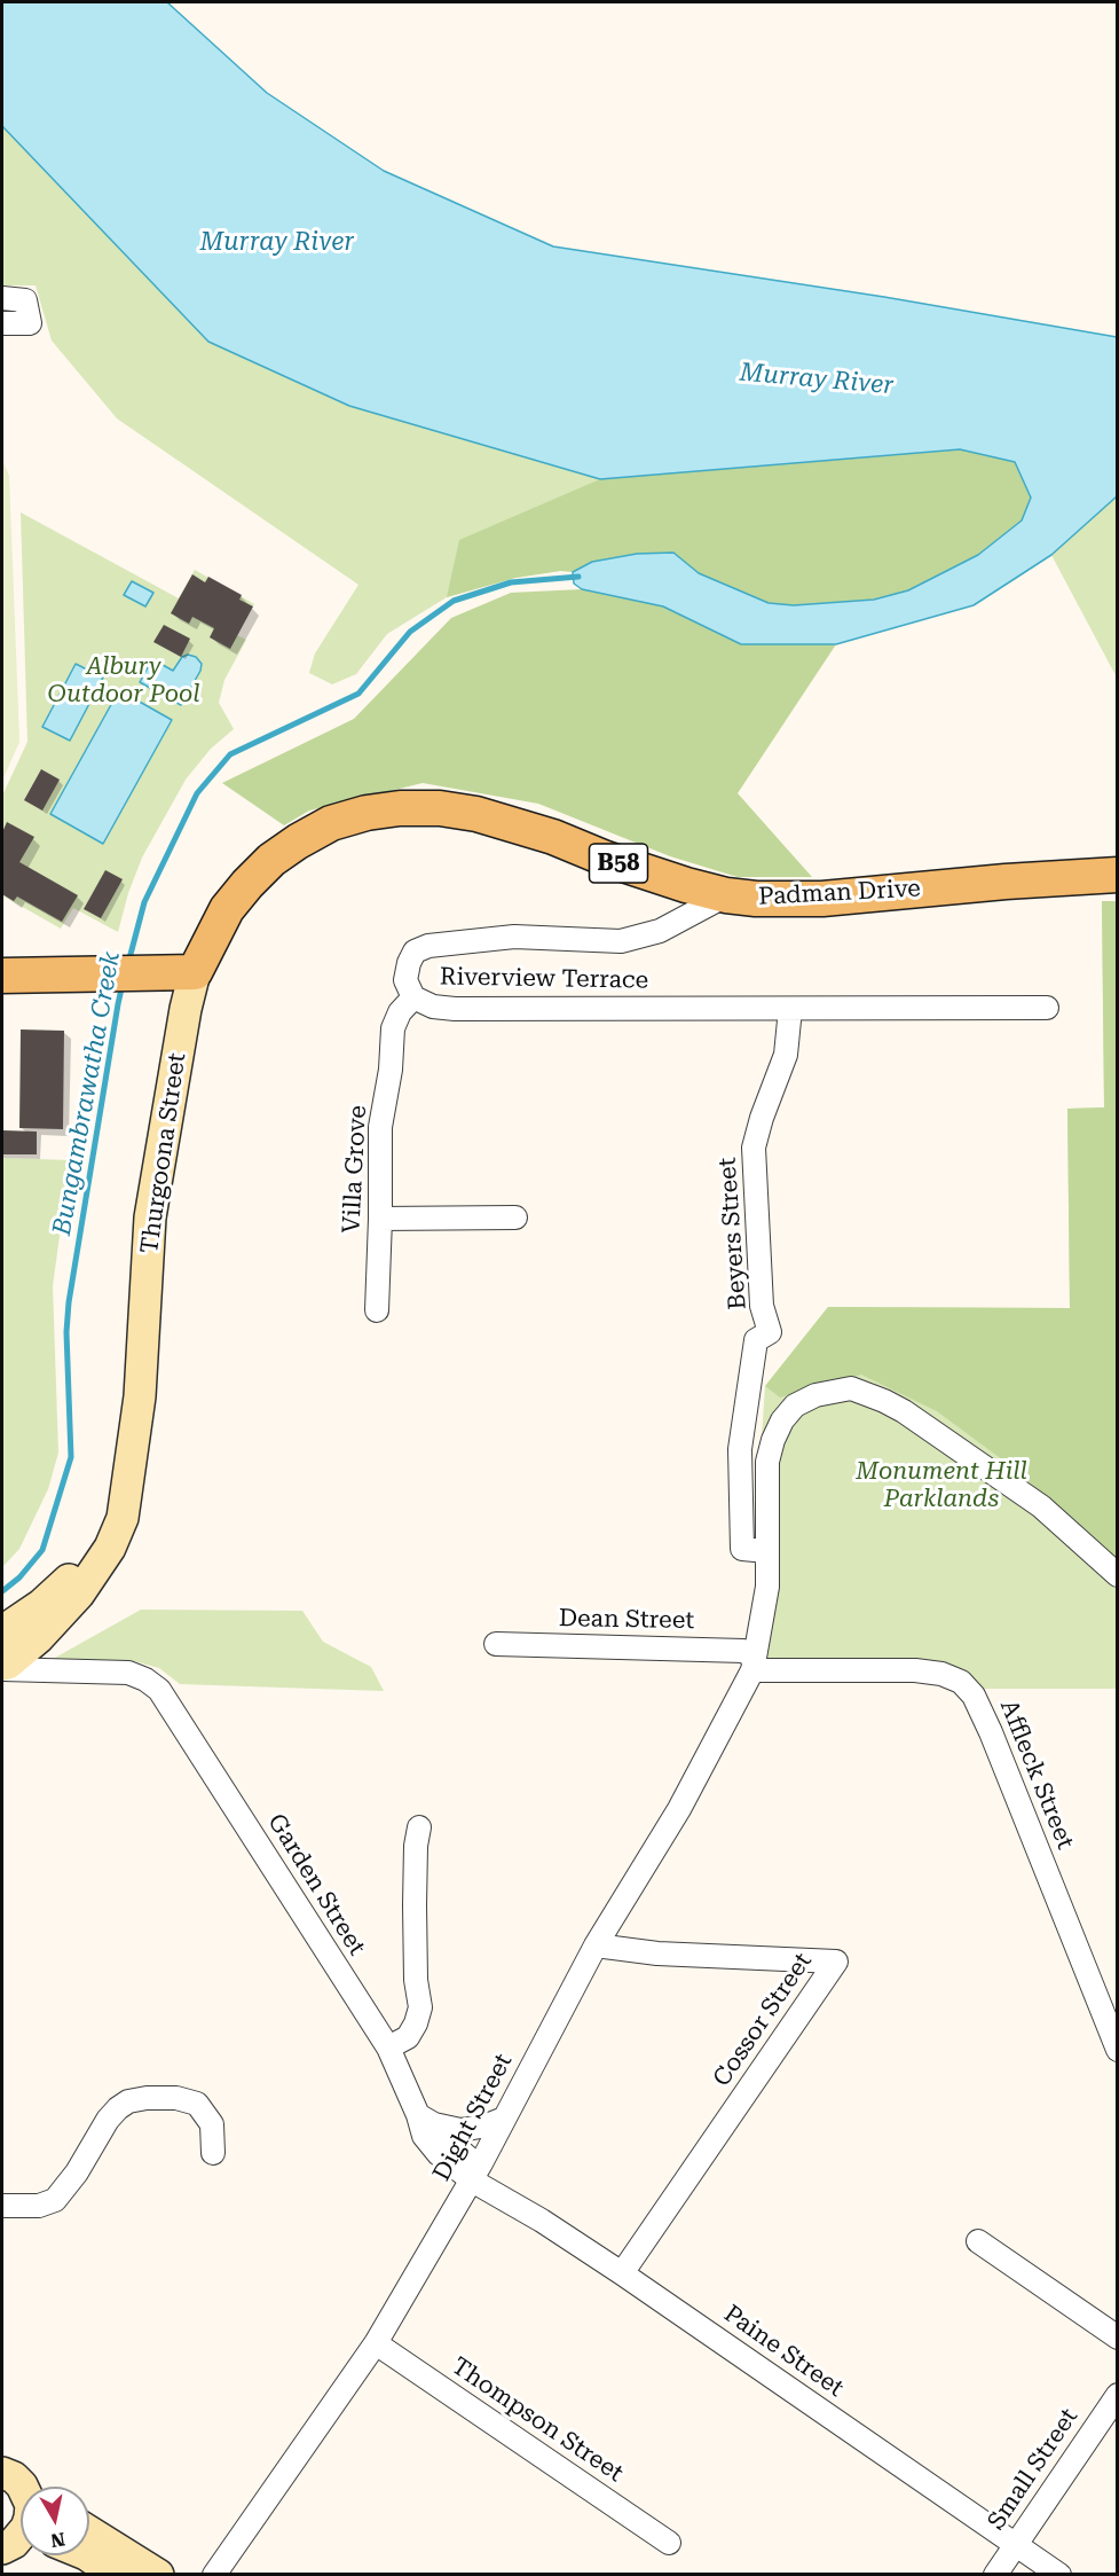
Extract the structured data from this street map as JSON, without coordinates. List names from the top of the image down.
{
  "streets": {
    "main road": ["B58", "Padman Drive", "Thurgoona Street"],
    "street": [
      "Riverview Terrace",
      "Villa Grove",
      "Beyers Street",
      "Dean Street",
      "Affleck Street",
      "Garden Street",
      "Cossor Street",
      "Dight Street",
      "Paine Street",
      "Thompson Street",
      "Small Street"
    ]
  },
  "crossings": [
    ["Padman Drive", "Riverview Terrace"],
    ["Padman Drive", "Thurgoona Street"],
    ["Riverview Terrace", "Villa Grove"],
    ["Riverview Terrace", "Beyers Street"],
    ["Thurgoona Street", "Garden Street"],
    ["Beyers Street", "Dight Street"],
    ["Dean Street", "Affleck Street"],
    ["Dean Street", "Dight Street"],
    ["Affleck Street", "Dight Street"],
    ["Garden Street", "Dight Street"],
    ["Garden Street", "Paine Street"],
    ["Cossor Street", "Dight Street"],
    ["Cossor Street", "Paine Street"],
    ["Dight Street", "Paine Street"],
    ["Dight Street", "Thompson Street"],
    ["Paine Street", "Small Street"]
  ],
  "water": ["Murray River", "Bungambrawatha Creek"],
  "parks": ["Albury Outdoor Pool", "Monument Hill Parklands"],
  "north": "bottom"
}
